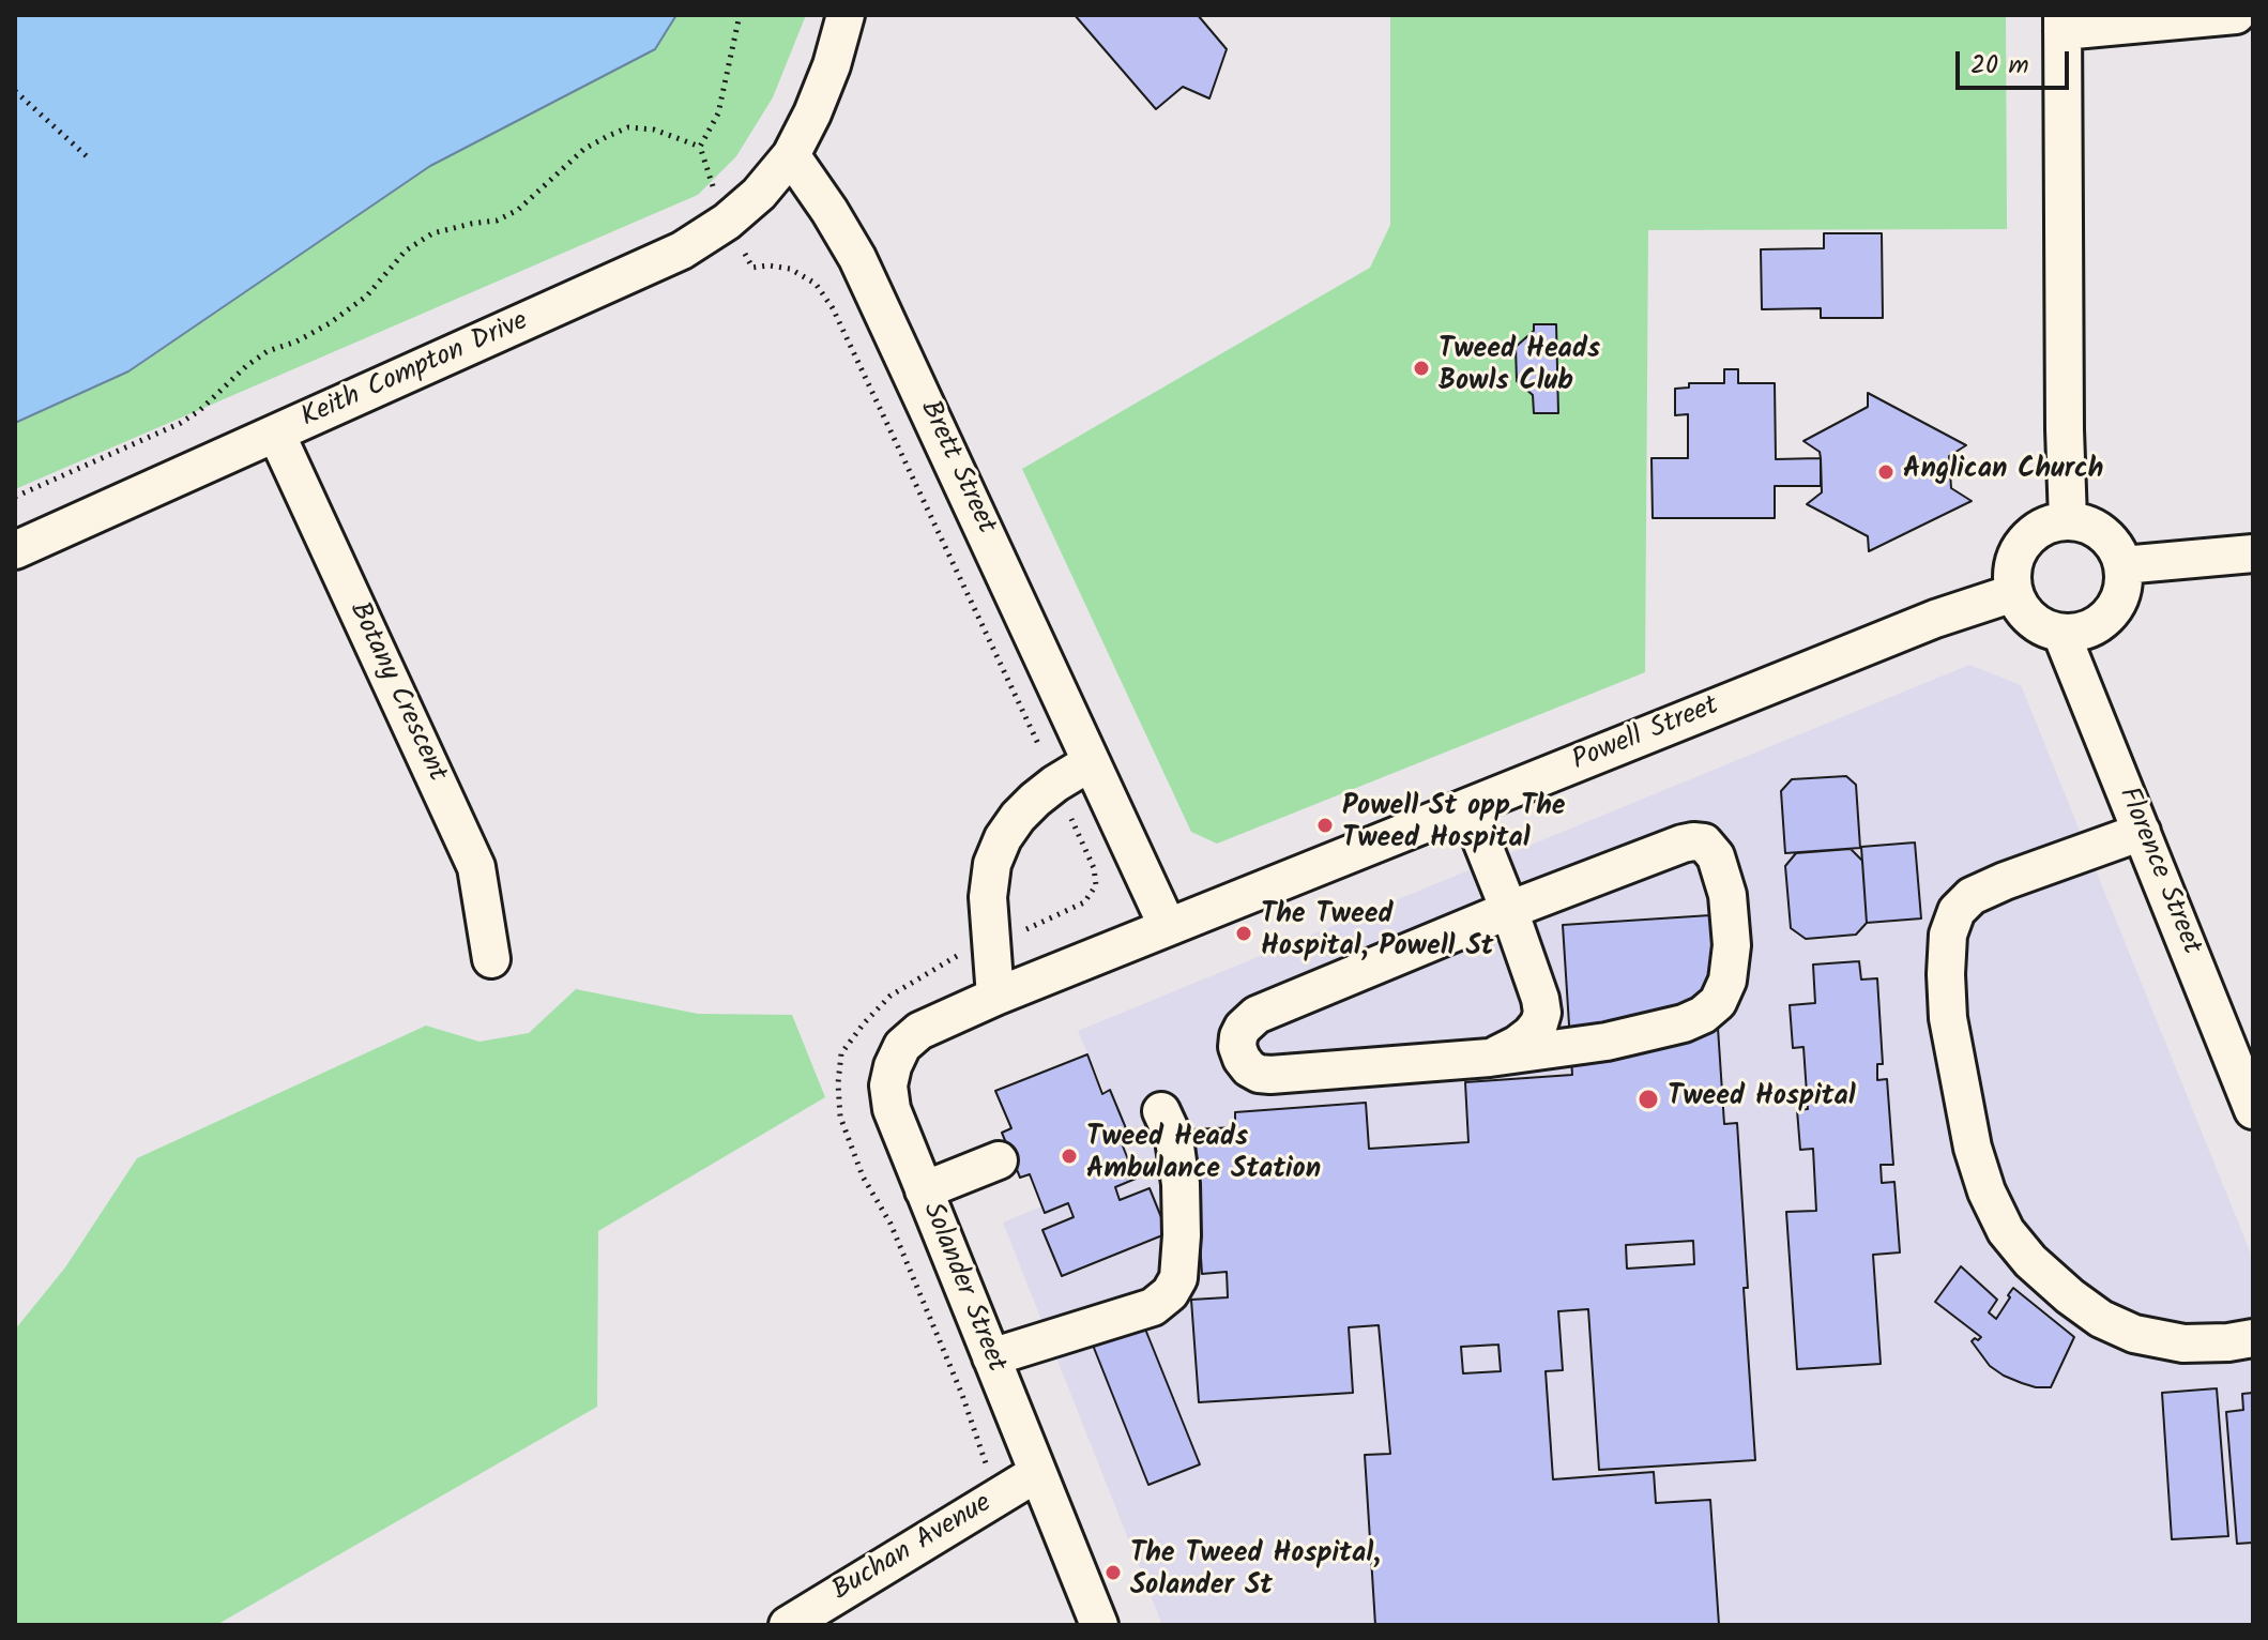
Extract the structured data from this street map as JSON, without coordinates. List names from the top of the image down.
{
  "streets": {
    "street": [
      "Keith Compton Drive",
      "Brett Street",
      "Botany Crescent",
      "Powell Street",
      "Florence Street",
      "Solander Street",
      "Buchan Avenue"
    ]
  },
  "crossings": [
    ["Keith Compton Drive", "Brett Street"],
    ["Keith Compton Drive", "Botany Crescent"],
    ["Brett Street", "Powell Street"],
    ["Powell Street", "Florence Street"],
    ["Powell Street", "Solander Street"],
    ["Solander Street", "Buchan Avenue"]
  ],
  "places": [
    "Tweed Heads Bowls Club",
    "Anglican Church",
    "Powell St opp The Tweed Hospital",
    "The Tweed Hospital, Powell St",
    "Tweed Hospital",
    "Tweed Heads Ambulance Station",
    "The Tweed Hospital, Solander St"
  ],
  "scale_bar": "20 m"
}
